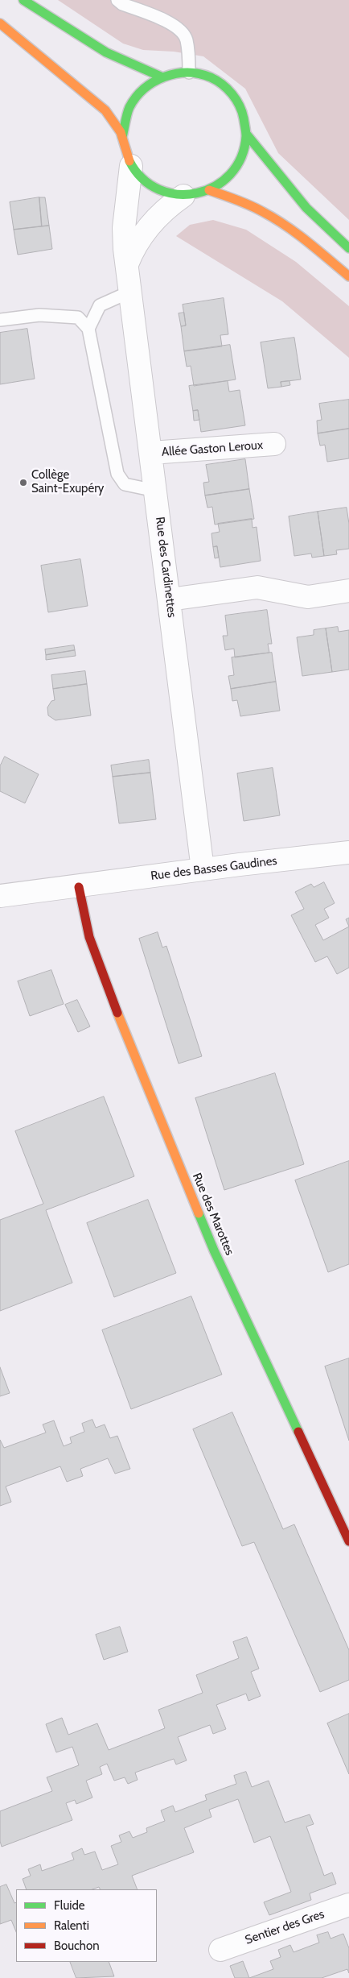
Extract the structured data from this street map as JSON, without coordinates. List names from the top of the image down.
{
  "streets": {
    "main road": ["Rue des Marottes"],
    "street": [
      "Allée Gaston Leroux",
      "Rue des Cardinettes",
      "Rue des Basses Gaudines",
      "Sentier des Gres"
    ]
  },
  "crossings": [
    ["Allée Gaston Leroux", "Rue des Cardinettes"],
    ["Rue des Cardinettes", "Rue des Basses Gaudines"],
    ["Rue des Basses Gaudines", "Rue des Marottes"]
  ],
  "places": ["Collège Saint-Exupéry"],
  "legend": ["Fluide", "Ralenti", "Bouchon"]
}
